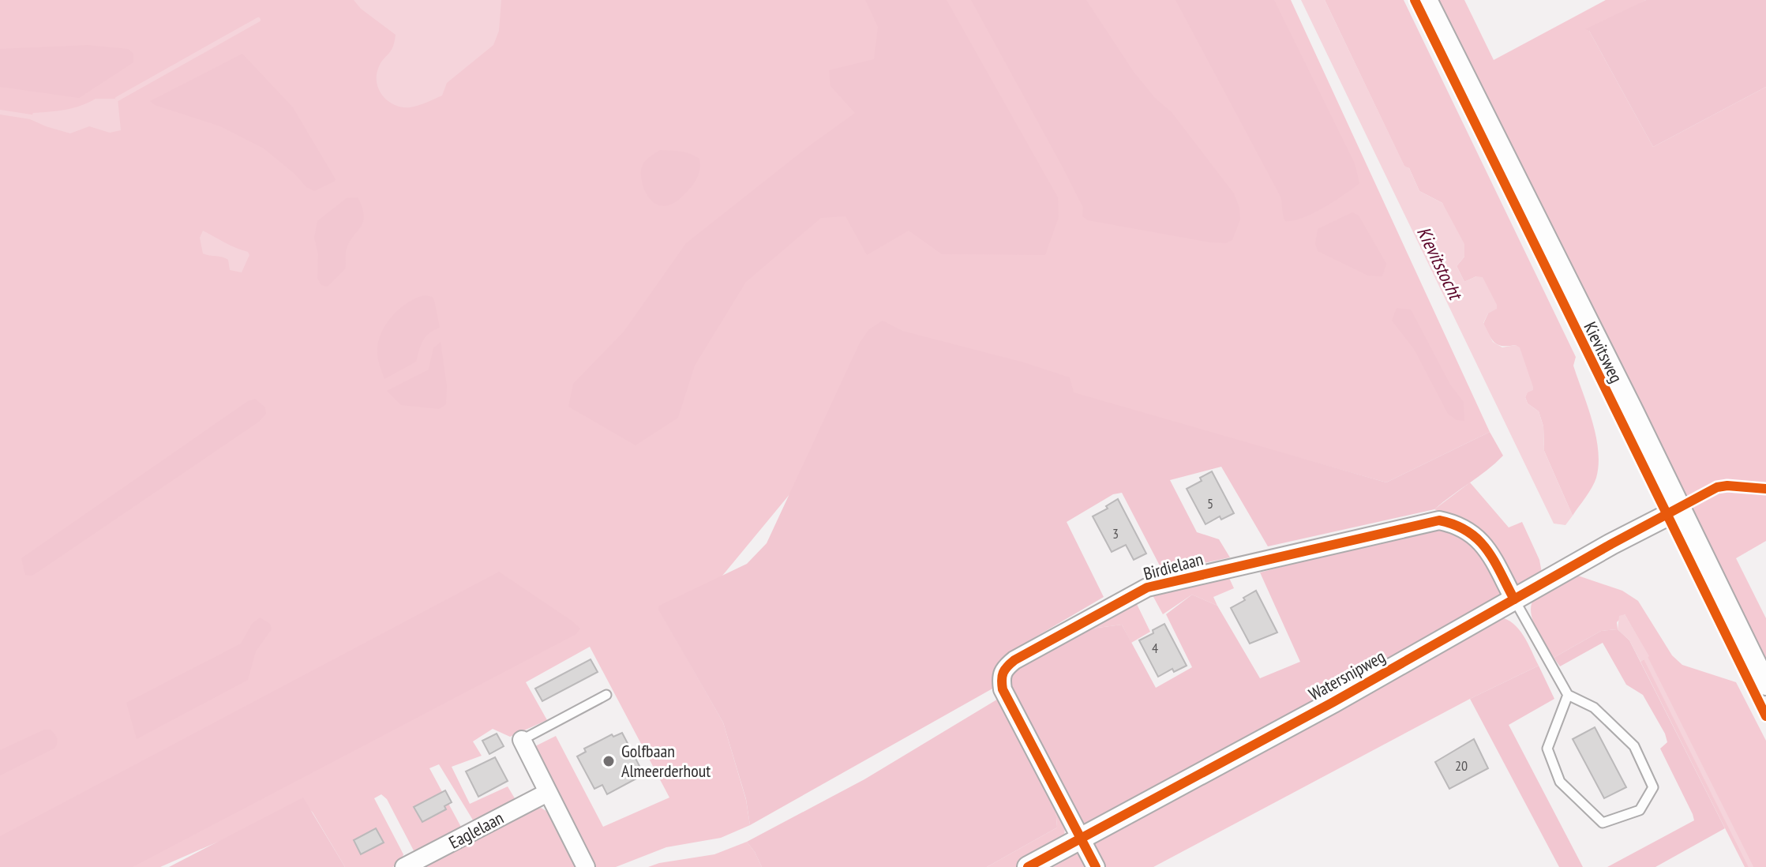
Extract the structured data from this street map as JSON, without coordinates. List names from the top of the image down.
{
  "streets": {
    "street": [
      "Kievitsweg",
      "Birdielaan",
      "Watersnipweg",
      "Eaglelaan"
    ]
  },
  "crossings": [
    ["Kievitsweg", "Watersnipweg"],
    ["Birdielaan", "Watersnipweg"]
  ],
  "water": ["Kievitstocht"],
  "places": ["Golfbaan Almeerderhout"],
  "house_numbers": [
    "5",
    "3",
    "4",
    "20"
  ]
}
